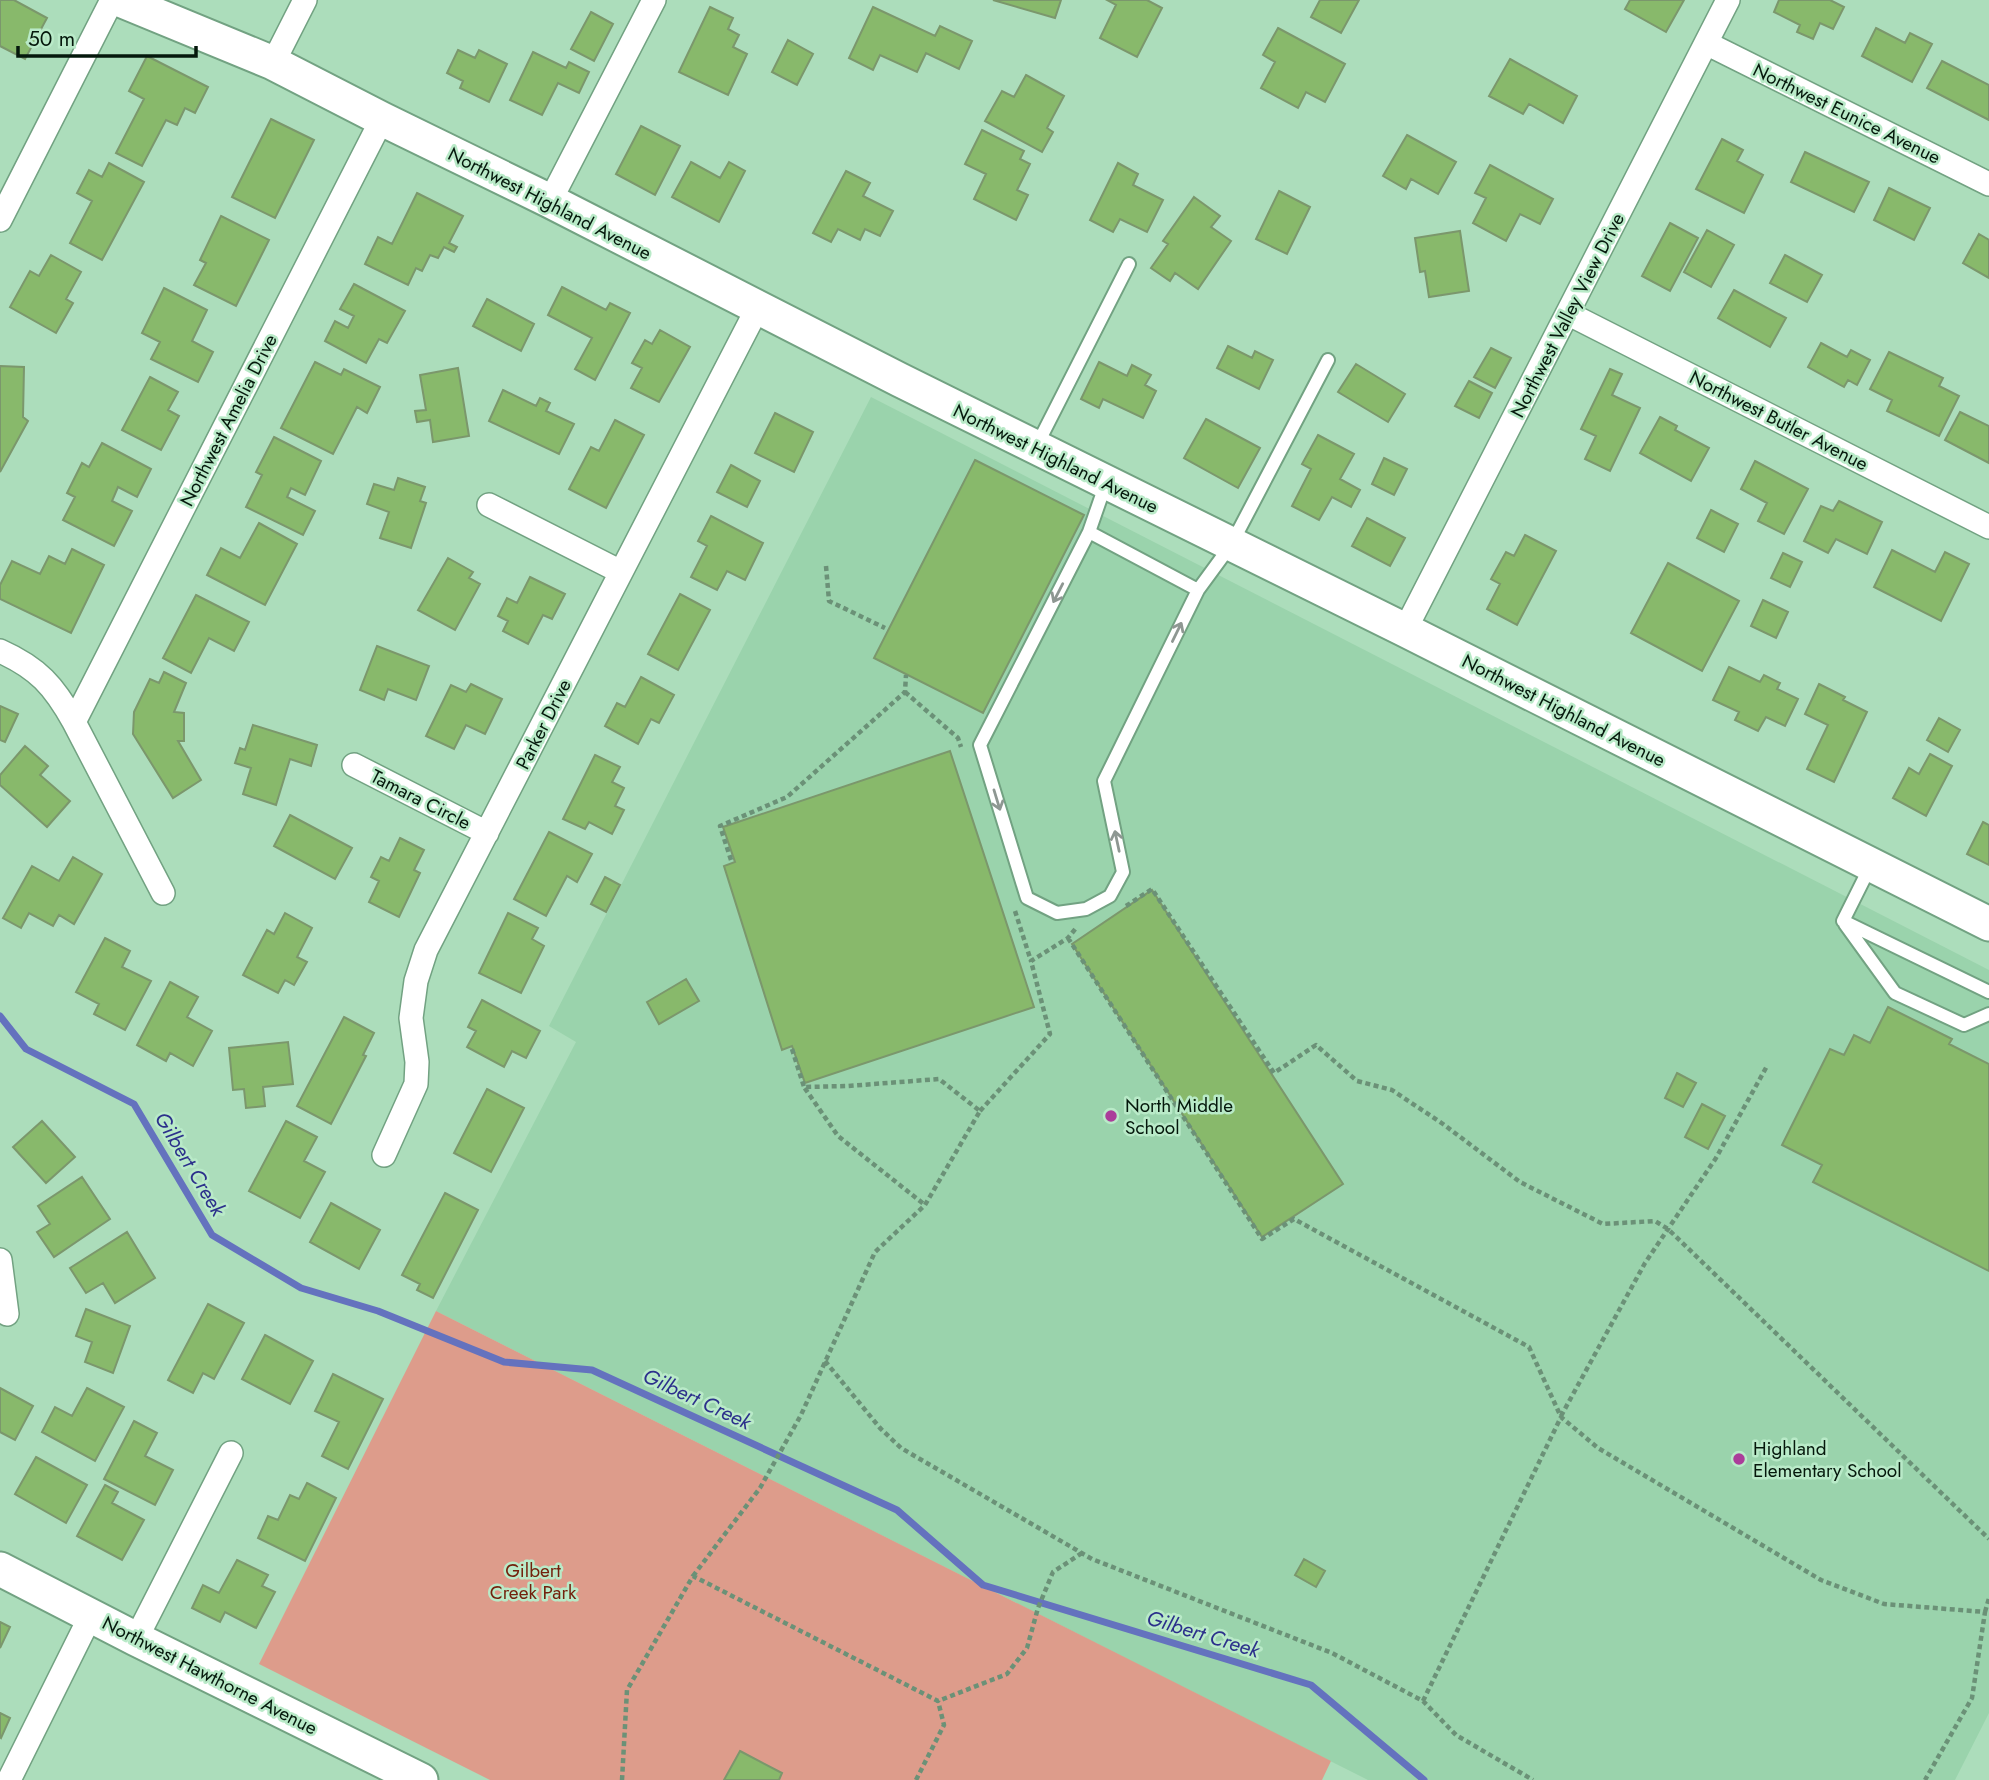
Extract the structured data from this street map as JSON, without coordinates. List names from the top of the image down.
{
  "streets": {
    "main road": ["Northwest Highland Avenue", "Northwest Hawthorne Avenue"],
    "street": [
      "Northwest Eunice Avenue",
      "Northwest Valley View Drive",
      "Northwest Amelia Drive",
      "Northwest Butler Avenue",
      "Parker Drive",
      "Tamara Circle"
    ]
  },
  "crossings": [
    ["Northwest Eunice Avenue", "Northwest Valley View Drive"],
    ["Northwest Highland Avenue", "Northwest Valley View Drive"],
    ["Northwest Highland Avenue", "Northwest Amelia Drive"],
    ["Northwest Highland Avenue", "Parker Drive"],
    ["Northwest Valley View Drive", "Northwest Butler Avenue"],
    ["Parker Drive", "Tamara Circle"]
  ],
  "water": ["Gilbert Creek"],
  "parks": ["Gilbert Creek Park"],
  "places": ["North Middle School", "Highland Elementary School"],
  "scale_bar": "50 m"
}
